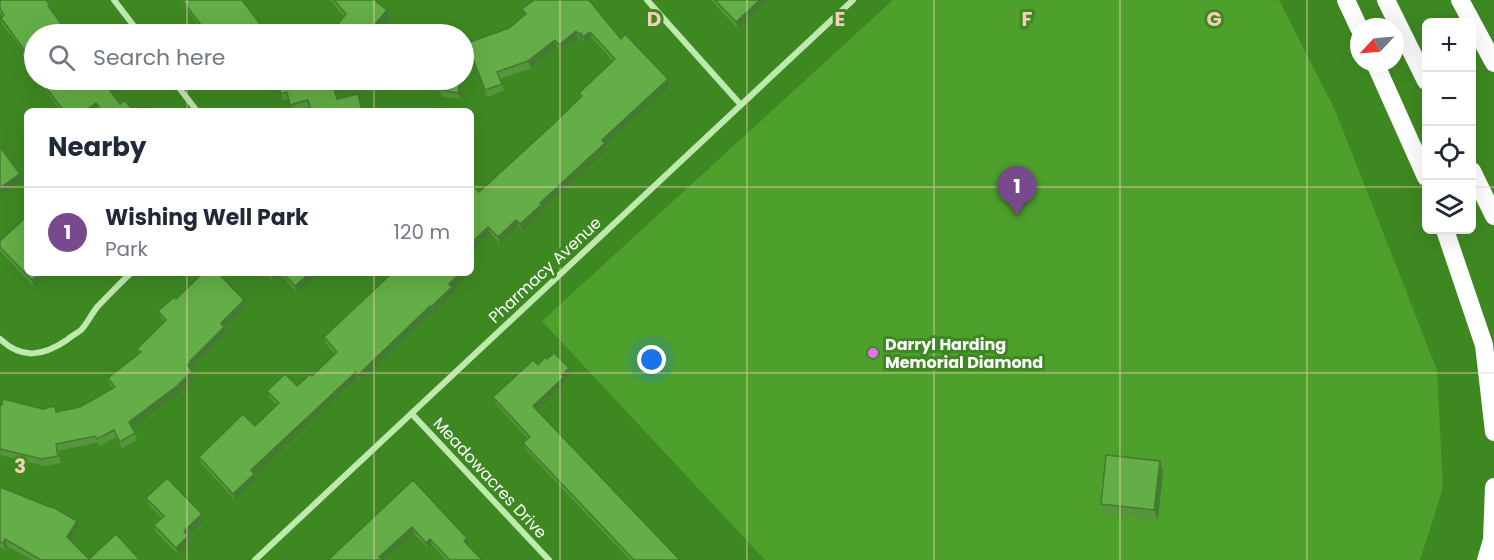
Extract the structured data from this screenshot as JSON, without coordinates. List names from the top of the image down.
{
  "streets": {
    "street": ["Pharmacy Avenue", "Meadowacres Drive"]
  },
  "crossings": [
    ["Pharmacy Avenue", "Meadowacres Drive"]
  ],
  "places": ["Darryl Harding Memorial Diamond"],
  "north": "bottom left",
  "page": {
    "map_buttons": ["+", "−"],
    "search": "Search here",
    "heading": "Nearby",
    "pins": "1",
    "list": [
      {
        "mark": "1",
        "name": "Wishing Well Park",
        "note": "Park",
        "value": "120 m"
      }
    ]
  },
  "grid": {
    "columns": [
      "D",
      "E",
      "F",
      "G"
    ],
    "rows": ["3"]
  }
}
